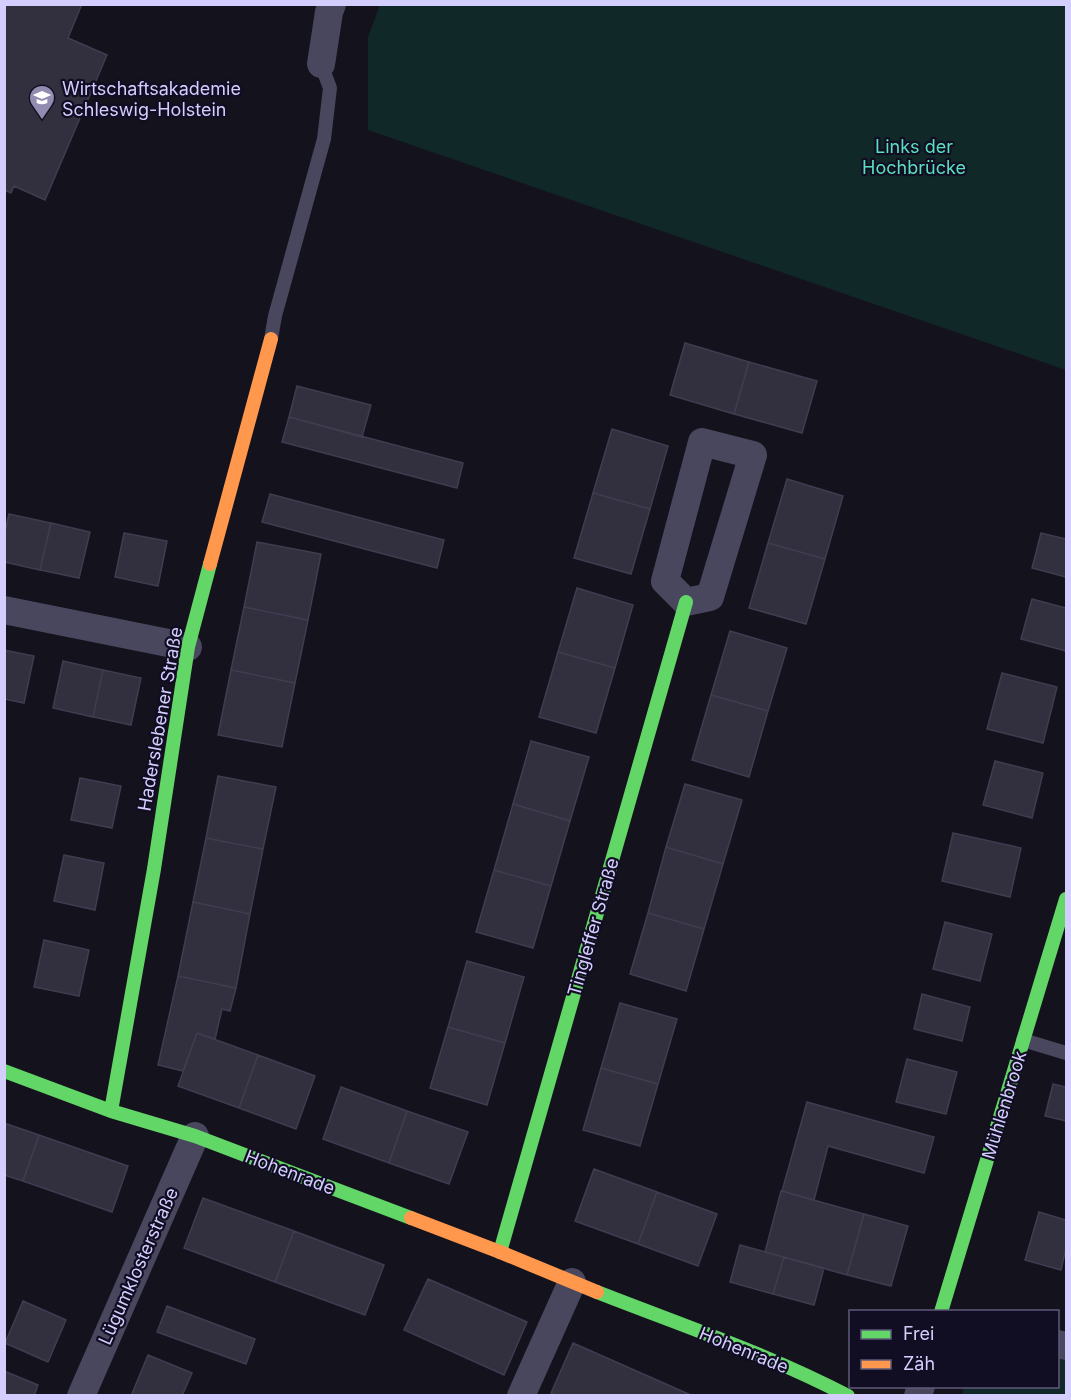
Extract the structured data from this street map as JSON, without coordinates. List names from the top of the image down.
{
  "streets": {
    "street": [
      "Haderslebener Straße",
      "Tingleffer Straße",
      "Mühlenbrook",
      "Hohenrade",
      "Lügumklosterstraße"
    ]
  },
  "crossings": [
    ["Haderslebener Straße", "Hohenrade"],
    ["Tingleffer Straße", "Hohenrade"],
    ["Hohenrade", "Lügumklosterstraße"]
  ],
  "parks": ["Links der Hochbrücke"],
  "places": {
    "school or university": ["Wirtschaftsakademie Schleswig-Holstein"]
  },
  "legend": ["Frei", "Zäh"]
}
